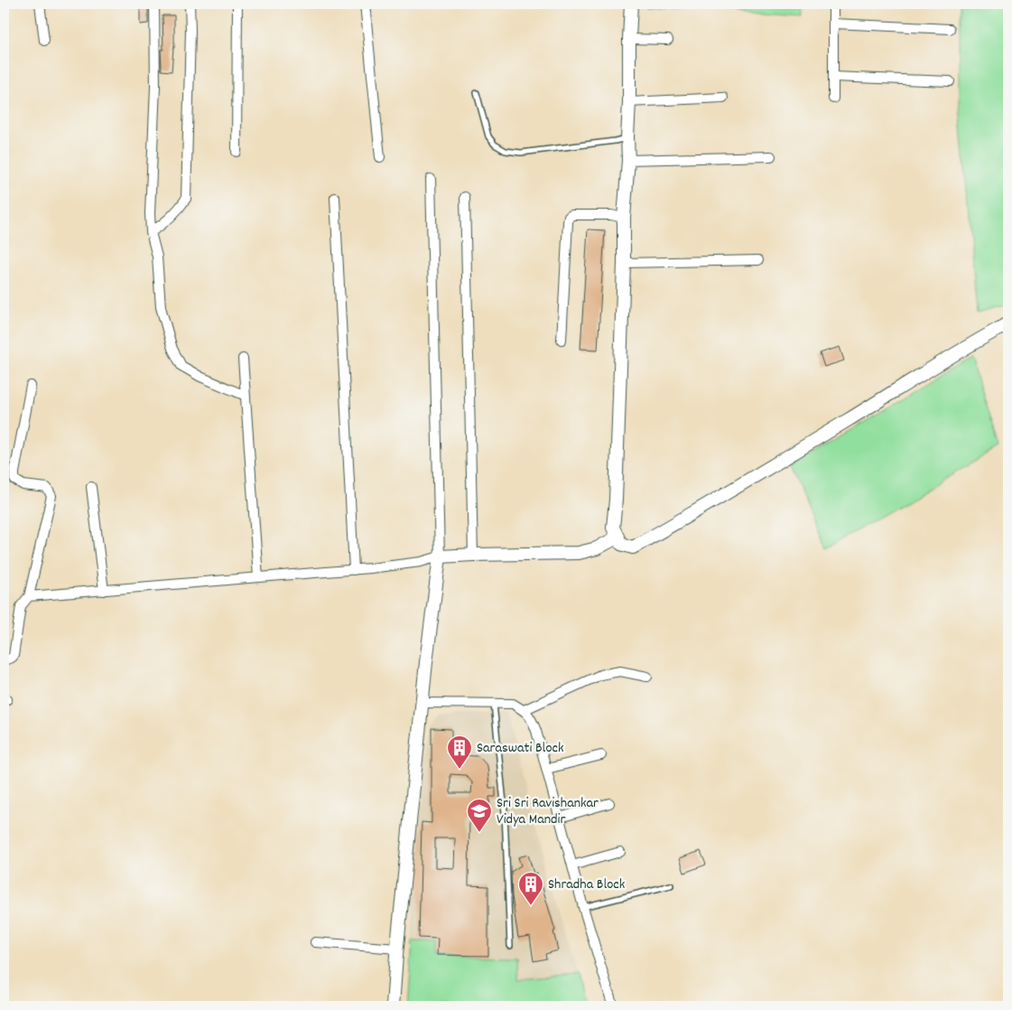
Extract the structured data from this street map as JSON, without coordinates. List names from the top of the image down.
{
  "places": {
    "building": ["Saraswati Block", "Shradha Block"],
    "school or university": ["Sri Sri Ravishankar Vidya Mandir"]
  }
}
